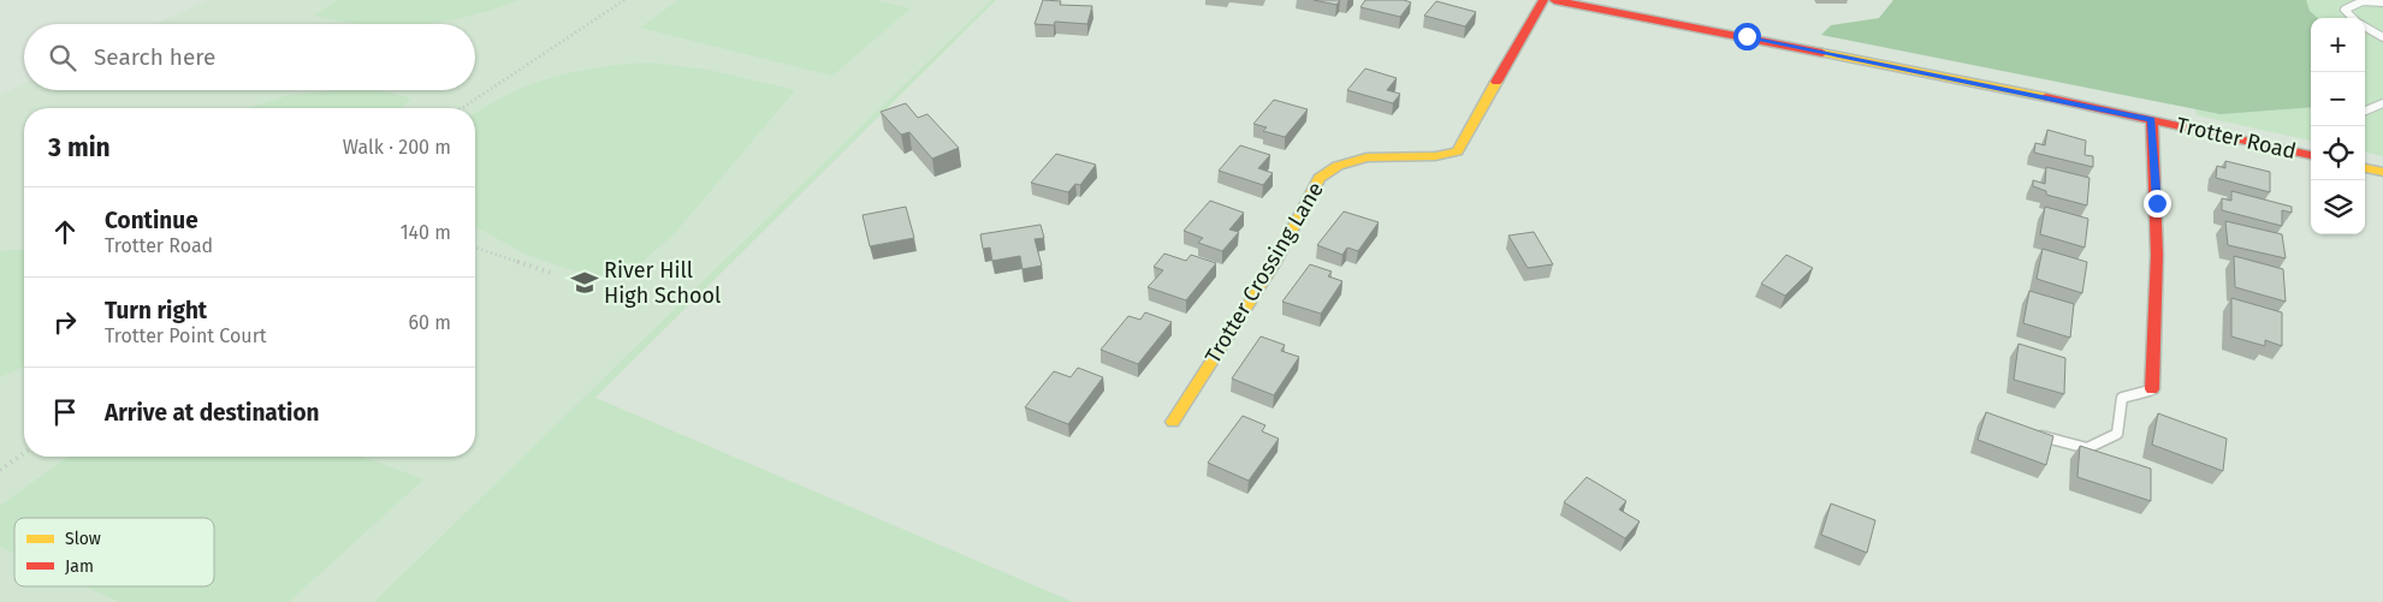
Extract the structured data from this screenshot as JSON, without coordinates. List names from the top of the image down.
{
  "streets": {
    "street": ["Trotter Road", "Trotter Crossing Lane"]
  },
  "places": {
    "school or university": ["River Hill High School"]
  },
  "legend": ["Slow", "Jam"],
  "page": {
    "map_buttons": ["+", "−"],
    "search": "Search here",
    "heading": ["3 min", "Walk · 200 m"],
    "list": [
      ["Continue", "Trotter Road", "140 m"],
      ["Turn right", "Trotter Point Court", "60 m"],
      "Arrive at destination"
    ]
  }
}
